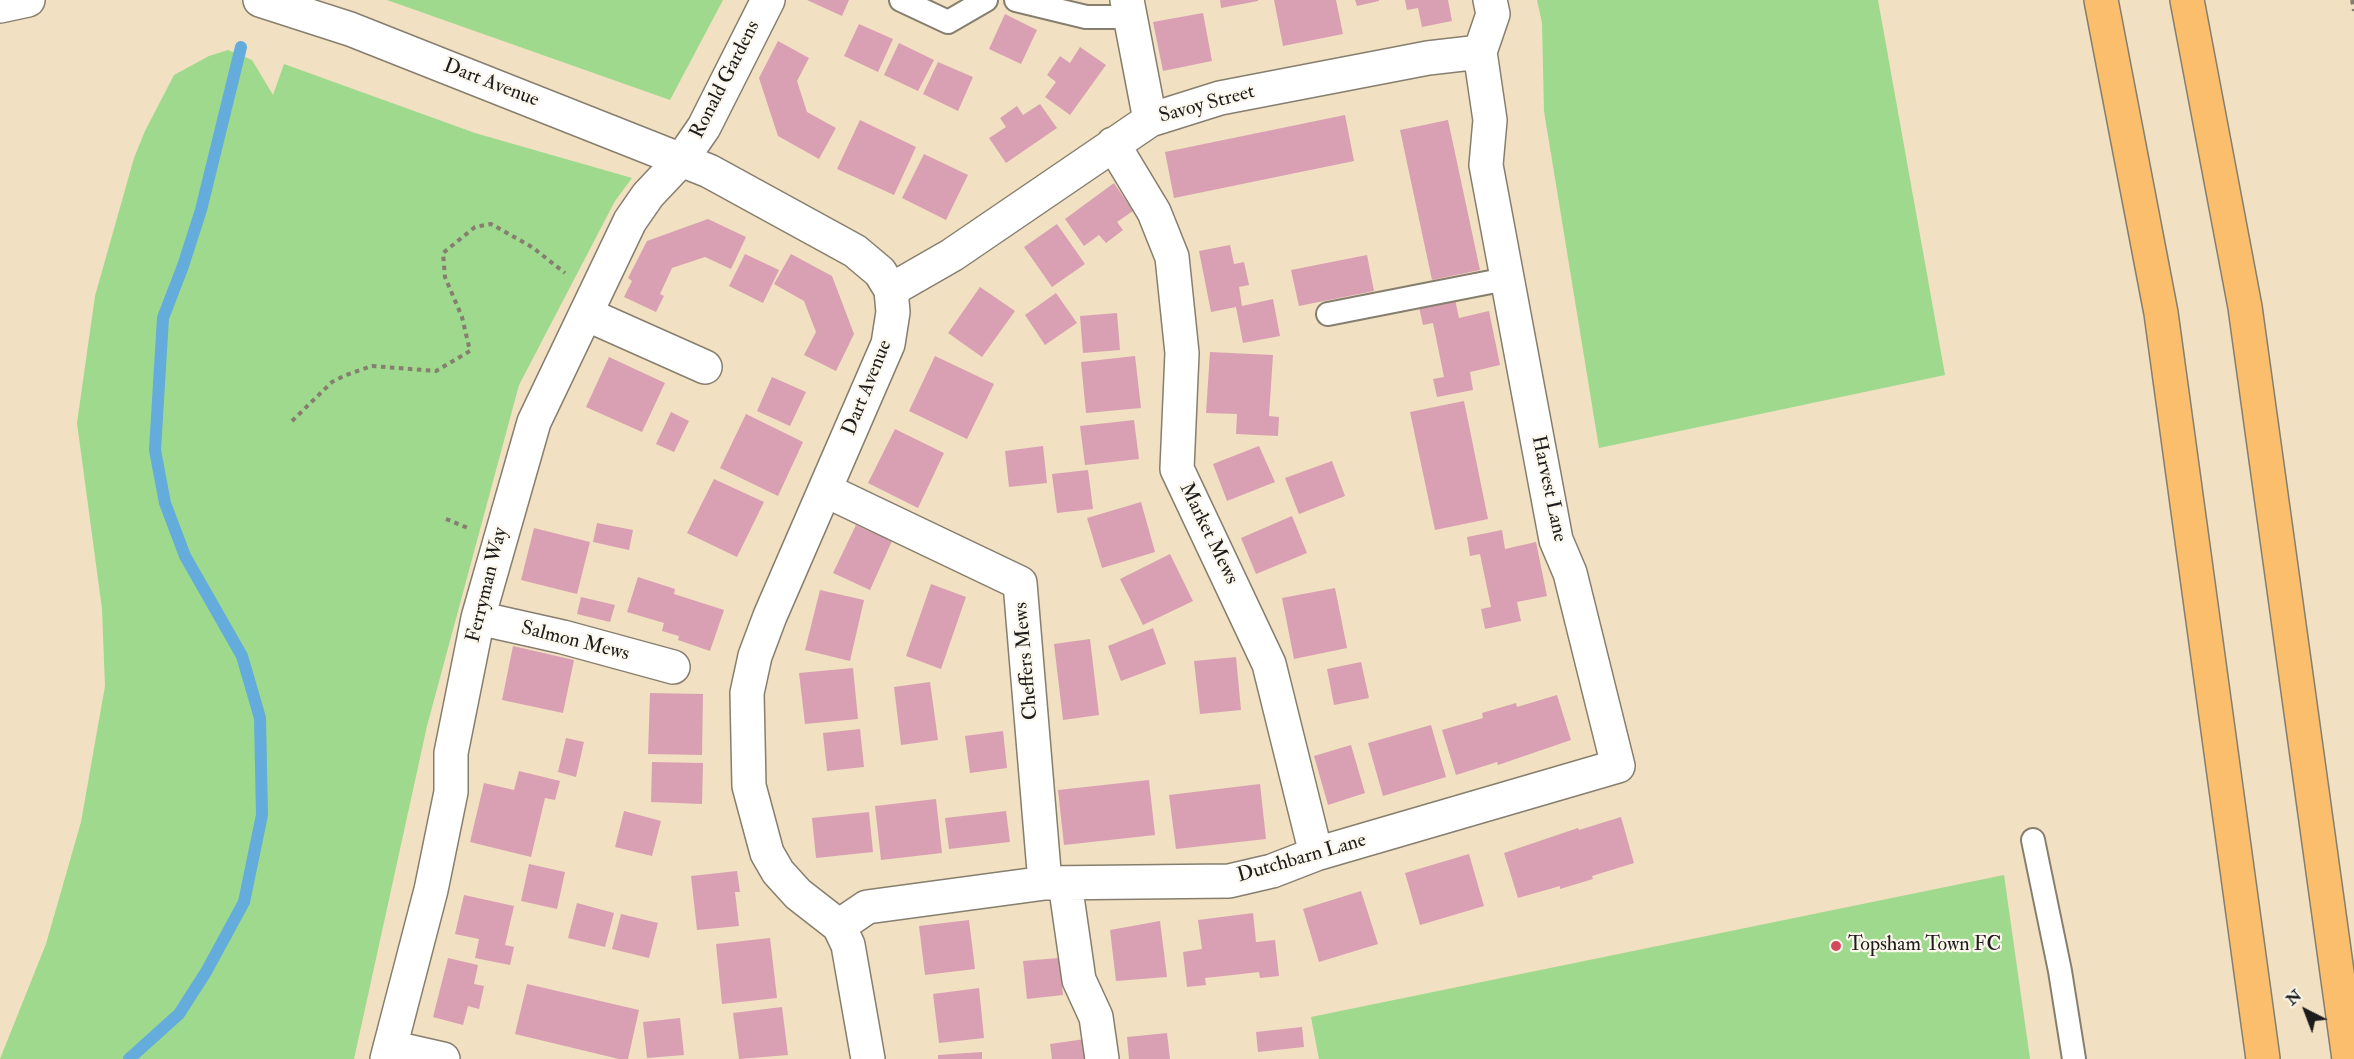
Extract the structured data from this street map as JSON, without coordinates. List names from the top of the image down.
{
  "streets": {
    "street": [
      "Ronald Gardens",
      "Dart Avenue",
      "Savoy Street",
      "Harvest Lane",
      "Market Mews",
      "Ferryman Way",
      "Salmon Mews",
      "Cheffers Mews",
      "Dutchbarn Lane"
    ]
  },
  "crossings": [
    ["Ronald Gardens", "Dart Avenue"],
    ["Ronald Gardens", "Ferryman Way"],
    ["Dart Avenue", "Savoy Street"],
    ["Dart Avenue", "Ferryman Way"],
    ["Dart Avenue", "Cheffers Mews"],
    ["Dart Avenue", "Dutchbarn Lane"],
    ["Savoy Street", "Harvest Lane"],
    ["Savoy Street", "Market Mews"],
    ["Harvest Lane", "Dutchbarn Lane"],
    ["Market Mews", "Dutchbarn Lane"],
    ["Ferryman Way", "Salmon Mews"],
    ["Cheffers Mews", "Dutchbarn Lane"]
  ],
  "places": ["Topsham Town FC"],
  "north": "top left"
}
